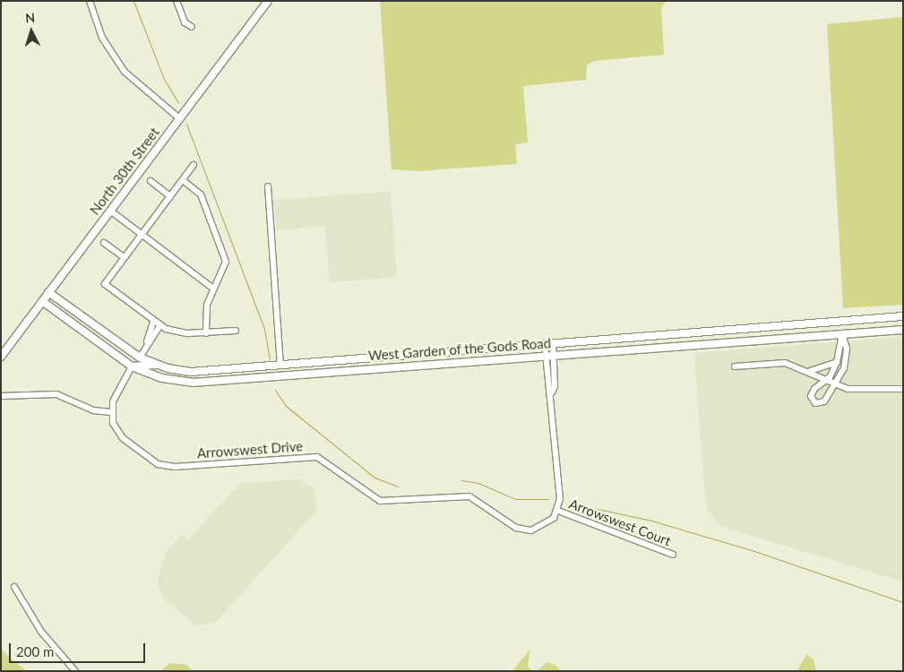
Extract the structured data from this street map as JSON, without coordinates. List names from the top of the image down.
{
  "streets": {
    "main road": ["North 30th Street", "West Garden of the Gods Road"],
    "street": ["Arrowswest Drive", "Arrowswest Court"]
  },
  "crossings": [
    ["North 30th Street", "West Garden of the Gods Road"],
    ["Arrowswest Drive", "Arrowswest Court"]
  ],
  "scale_bar": "200 m",
  "north": "top"
}
